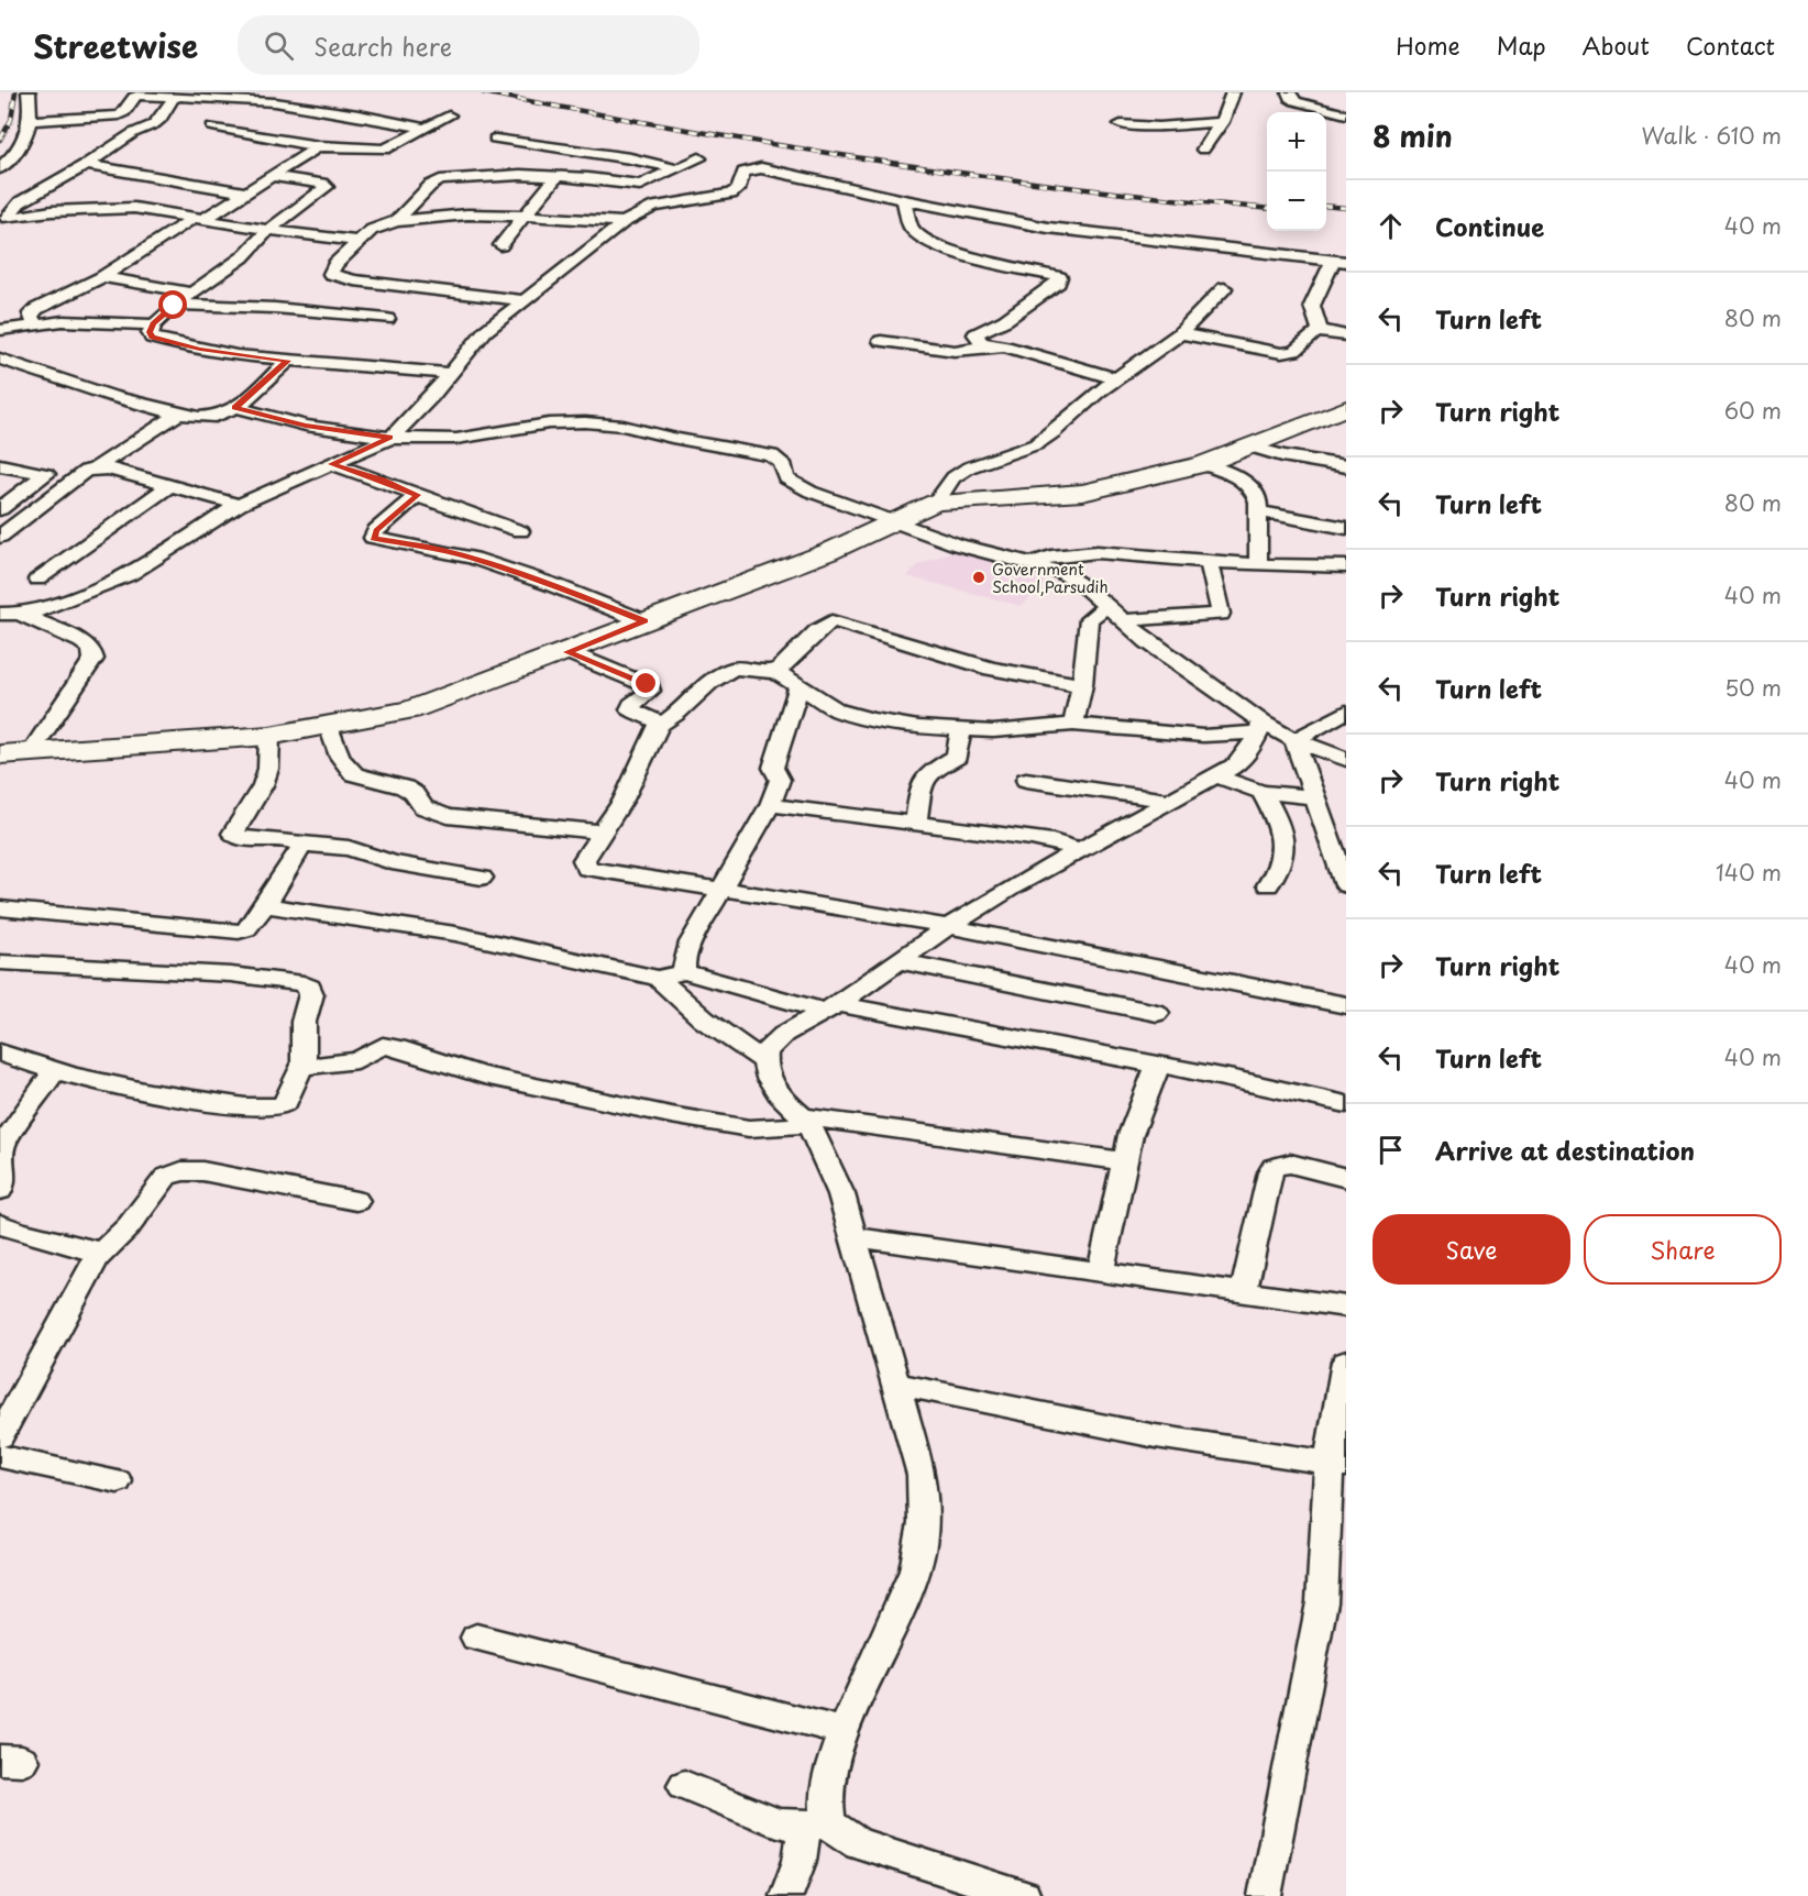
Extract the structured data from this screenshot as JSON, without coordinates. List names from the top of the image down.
{
  "places": ["Government School,Parsudih"],
  "page": {
    "header": "Streetwise",
    "search": "Search here",
    "nav": [
      "Home",
      "Map",
      "About",
      "Contact"
    ],
    "heading": ["8 min", "Walk · 610 m"],
    "map_buttons": ["+", "−"],
    "list": [
      ["Continue", "40 m"],
      ["Turn left", "80 m"],
      ["Turn right", "60 m"],
      ["Turn left", "80 m"],
      ["Turn right", "40 m"],
      ["Turn left", "50 m"],
      ["Turn right", "40 m"],
      ["Turn left", "140 m"],
      ["Turn right", "40 m"],
      ["Turn left", "40 m"],
      "Arrive at destination"
    ],
    "buttons": ["Save", "Share"]
  }
}
